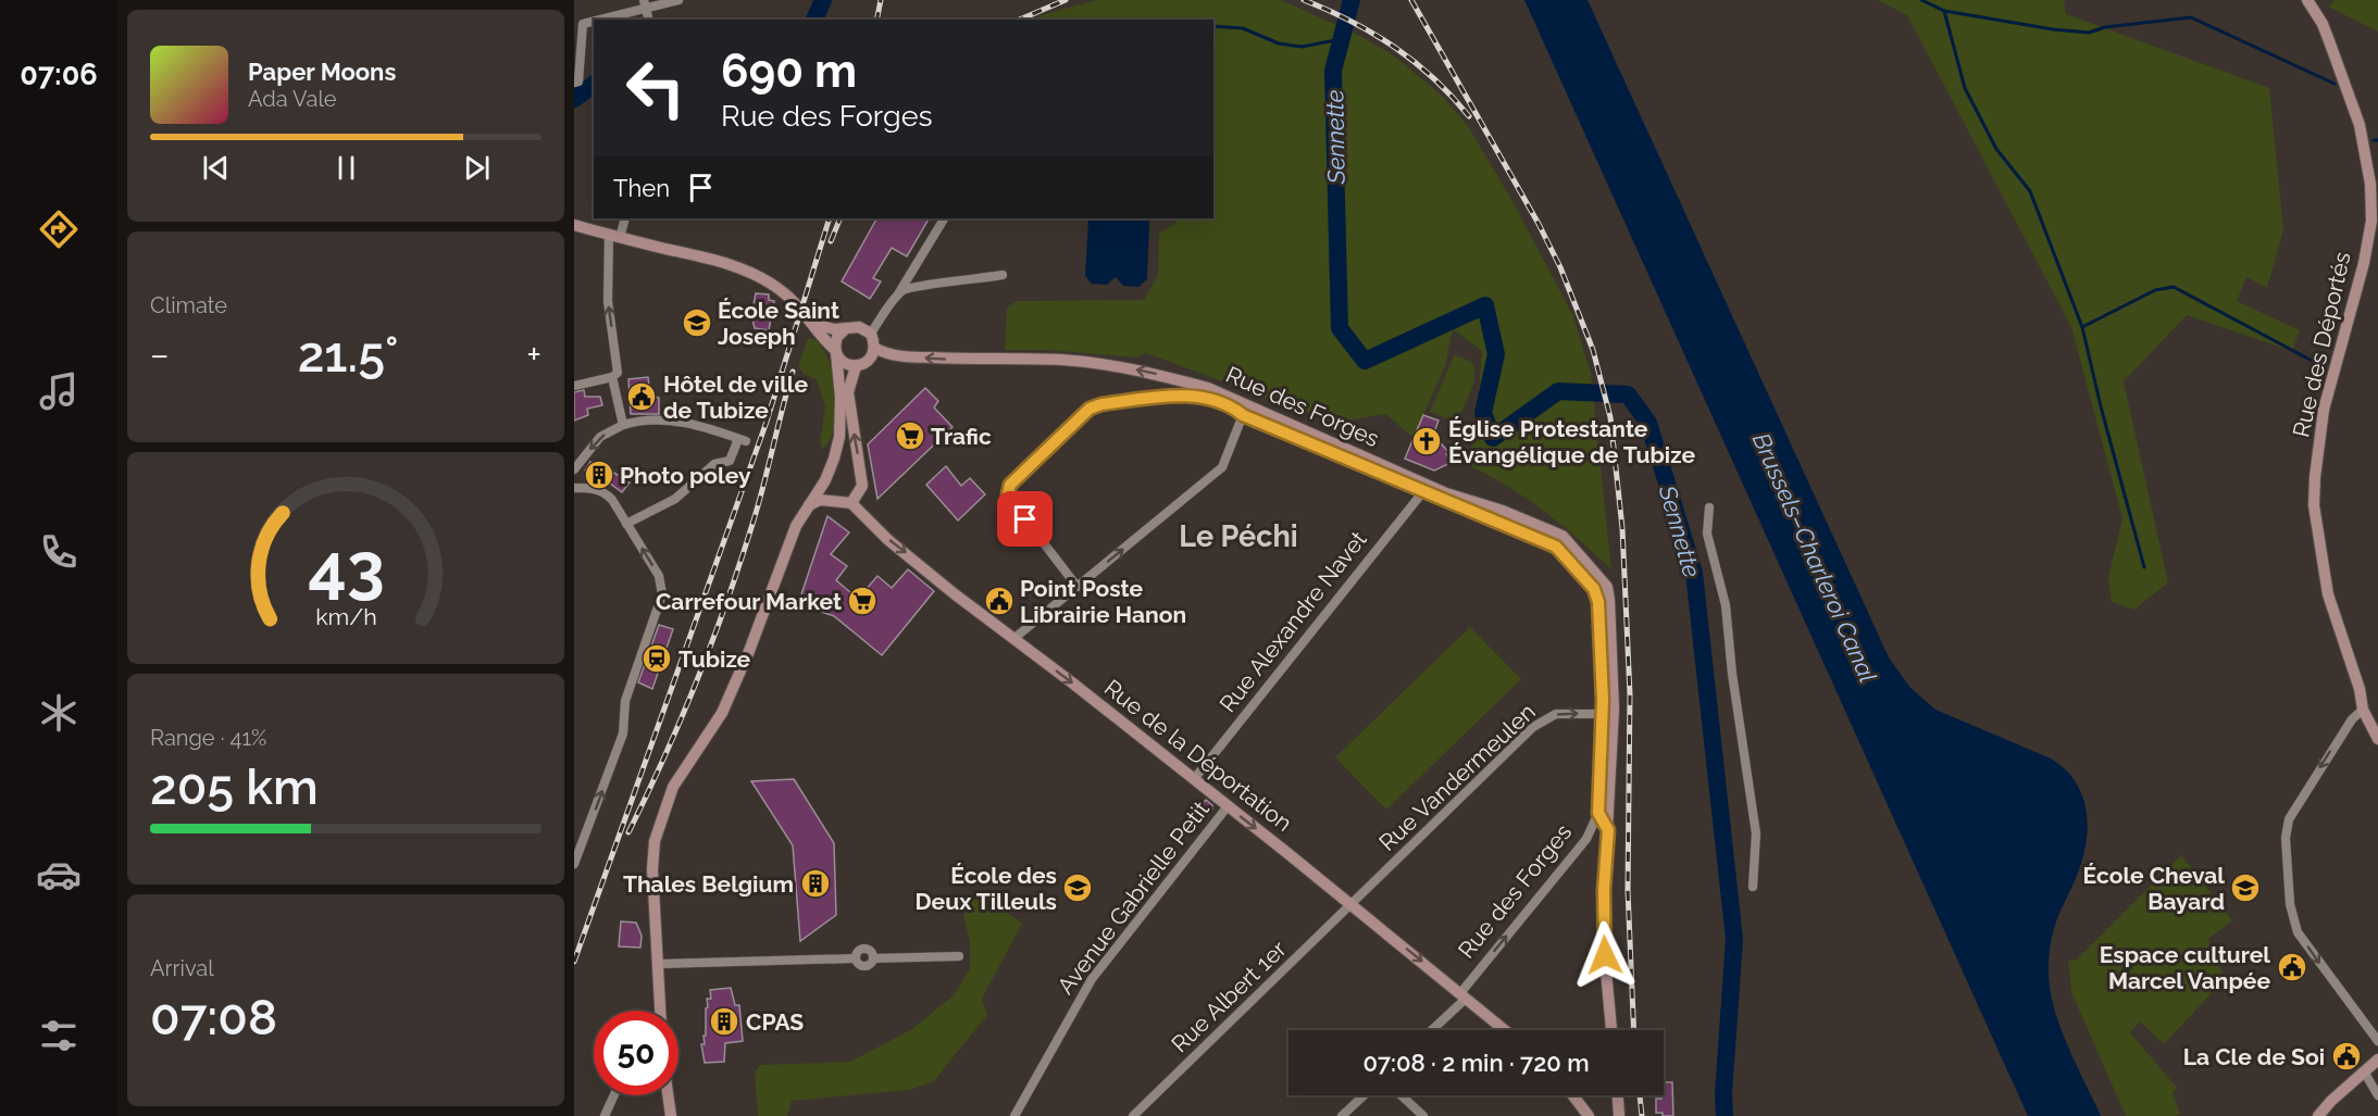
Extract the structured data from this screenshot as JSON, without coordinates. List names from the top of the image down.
{
  "streets": {
    "main road": ["Rue des Déportés", "Rue des Forges", "Rue de la Déportation"],
    "street": [
      "Rue Alexandre Navet",
      "Rue Vandermeulen",
      "Avenue Gabrielle Petit",
      "Rue Albert 1er"
    ]
  },
  "crossings": [
    ["Rue des Forges", "Rue Alexandre Navet"],
    ["Rue des Forges", "Rue de la Déportation"],
    ["Rue des Forges", "Rue Vandermeulen"],
    ["Rue Alexandre Navet", "Rue de la Déportation"],
    ["Rue de la Déportation", "Rue Vandermeulen"],
    ["Rue de la Déportation", "Avenue Gabrielle Petit"],
    ["Rue de la Déportation", "Rue Albert 1er"],
    ["Rue Vandermeulen", "Rue Albert 1er"]
  ],
  "one_way": ["Rue de la Déportation", "Rue Vandermeulen"],
  "districts": ["Le Péchi"],
  "water": ["Sennette", "Brussels–Charleroi Canal"],
  "places": {
    "school or university": ["École Saint Joseph", "École des Deux Tilleuls", "École Cheval Bayard"],
    "public building": [
      "Hôtel de ville de Tubize",
      "Point Poste Librairie Hanon",
      "Espace culturel Marcel Vanpée",
      "La Cle de Soi"
    ],
    "supermarket": ["Trafic", "Carrefour Market"],
    "church": ["Église Protestante Évangélique de Tubize"],
    "building": ["Photo poley", "Thales Belgium", "CPAS"],
    "station": ["Tubize"]
  },
  "page": {
    "tabs": "07:06",
    "turn": ["690 m", "Rue des Forges"],
    "song": ["Paper Moons", "Ada Vale"],
    "then": "Then",
    "tile": [
      "Climate",
      ["Range · 41%", "205 km"],
      ["Arrival", "07:08"]
    ],
    "heat": ["−", "21.5°", "+"],
    "limit": "50",
    "trip": "07:08 · 2 min · 720 m",
    "gauge": ["43", "km/h"]
  }
}
